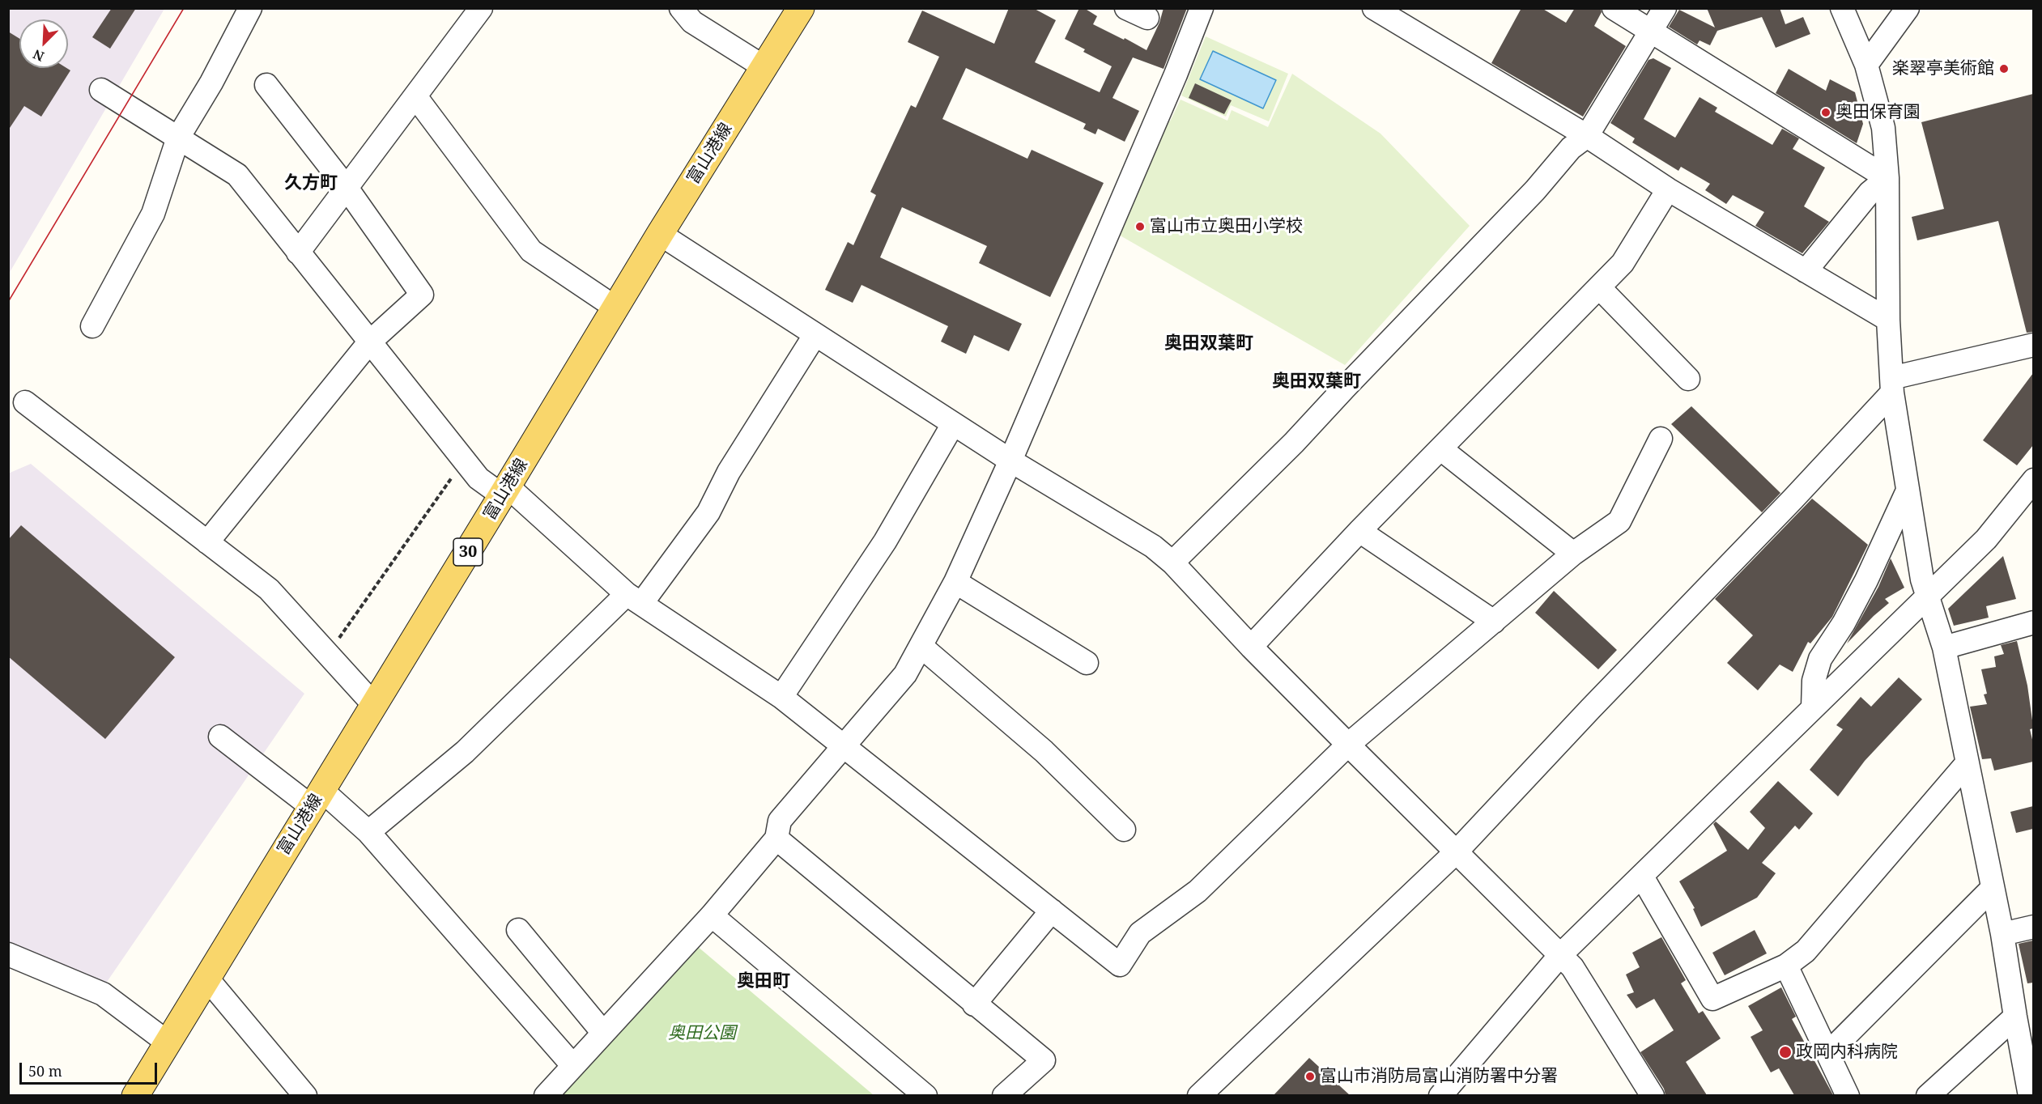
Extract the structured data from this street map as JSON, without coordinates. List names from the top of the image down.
{
  "streets": {
    "main road": ["富山港線", "30"]
  },
  "districts": [
    "久方町",
    "奥田双葉町",
    "奥田双葉町",
    "奥田町"
  ],
  "parks": ["奥田公園"],
  "places": [
    "楽翠亭美術館",
    "奥田保育園",
    "富山市立奥田小学校",
    "政岡内科病院",
    "富山市消防局富山消防署中分署"
  ],
  "scale_bar": "50 m",
  "north": "bottom left"
}
